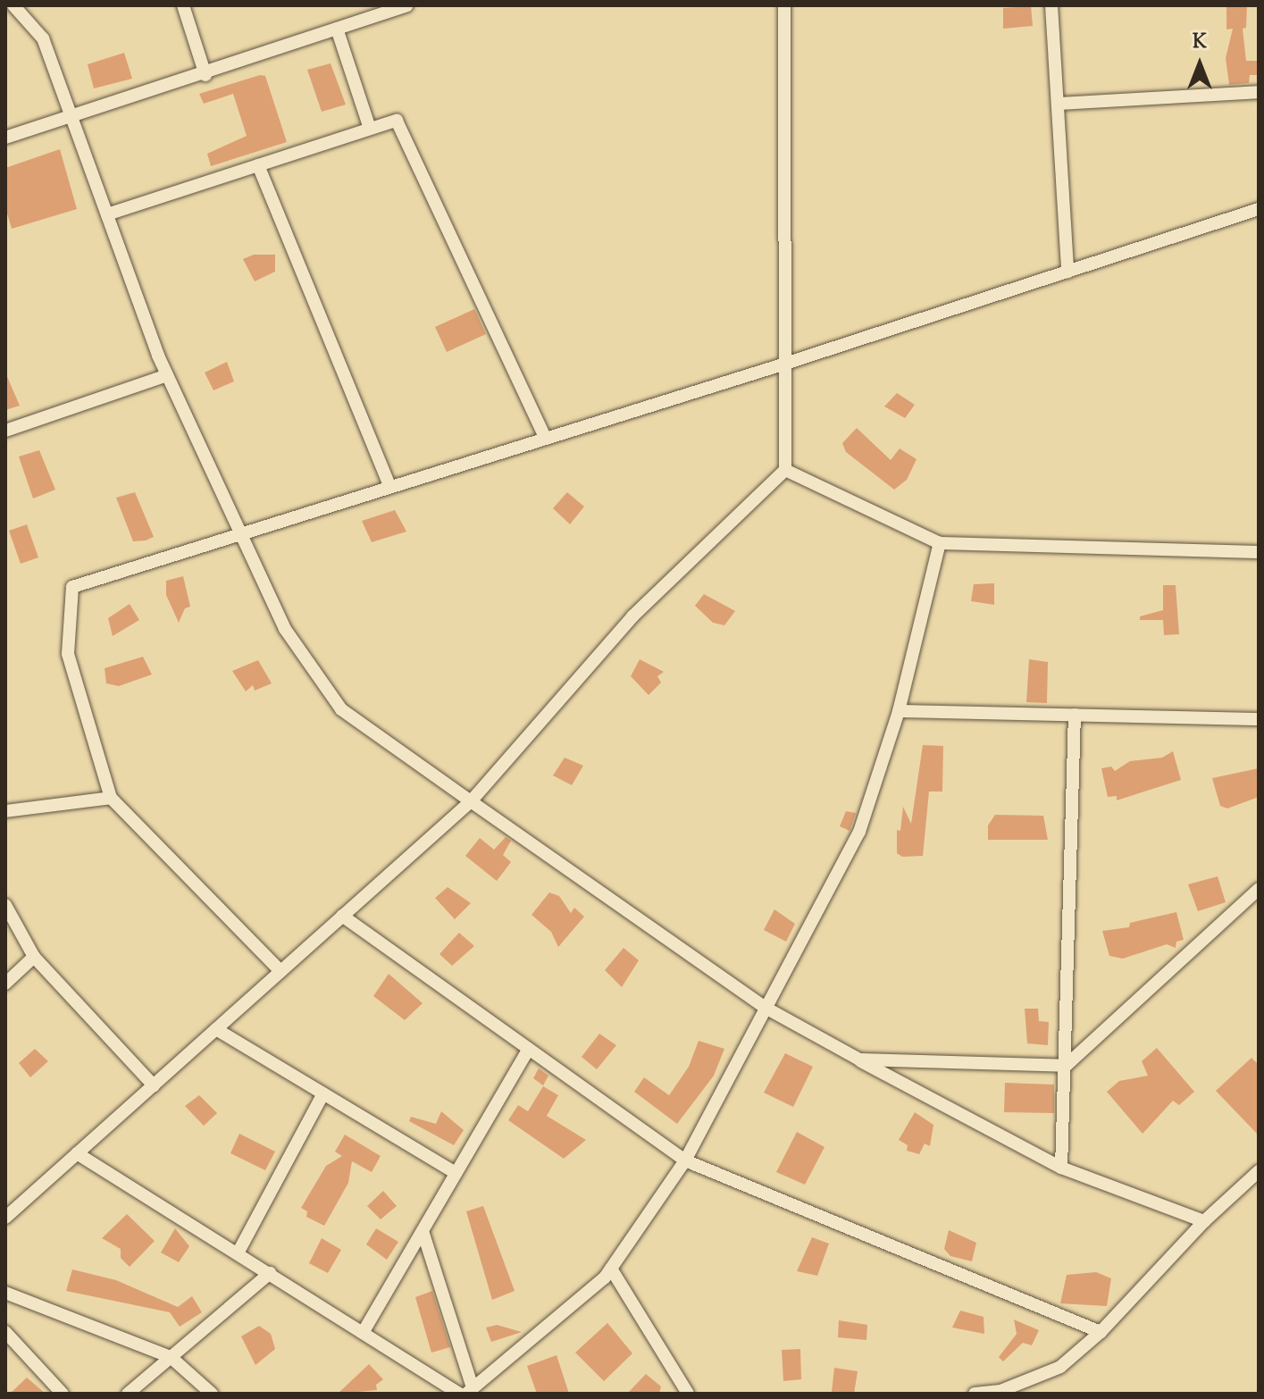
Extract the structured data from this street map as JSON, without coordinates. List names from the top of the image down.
{
  "north": "top"
}
